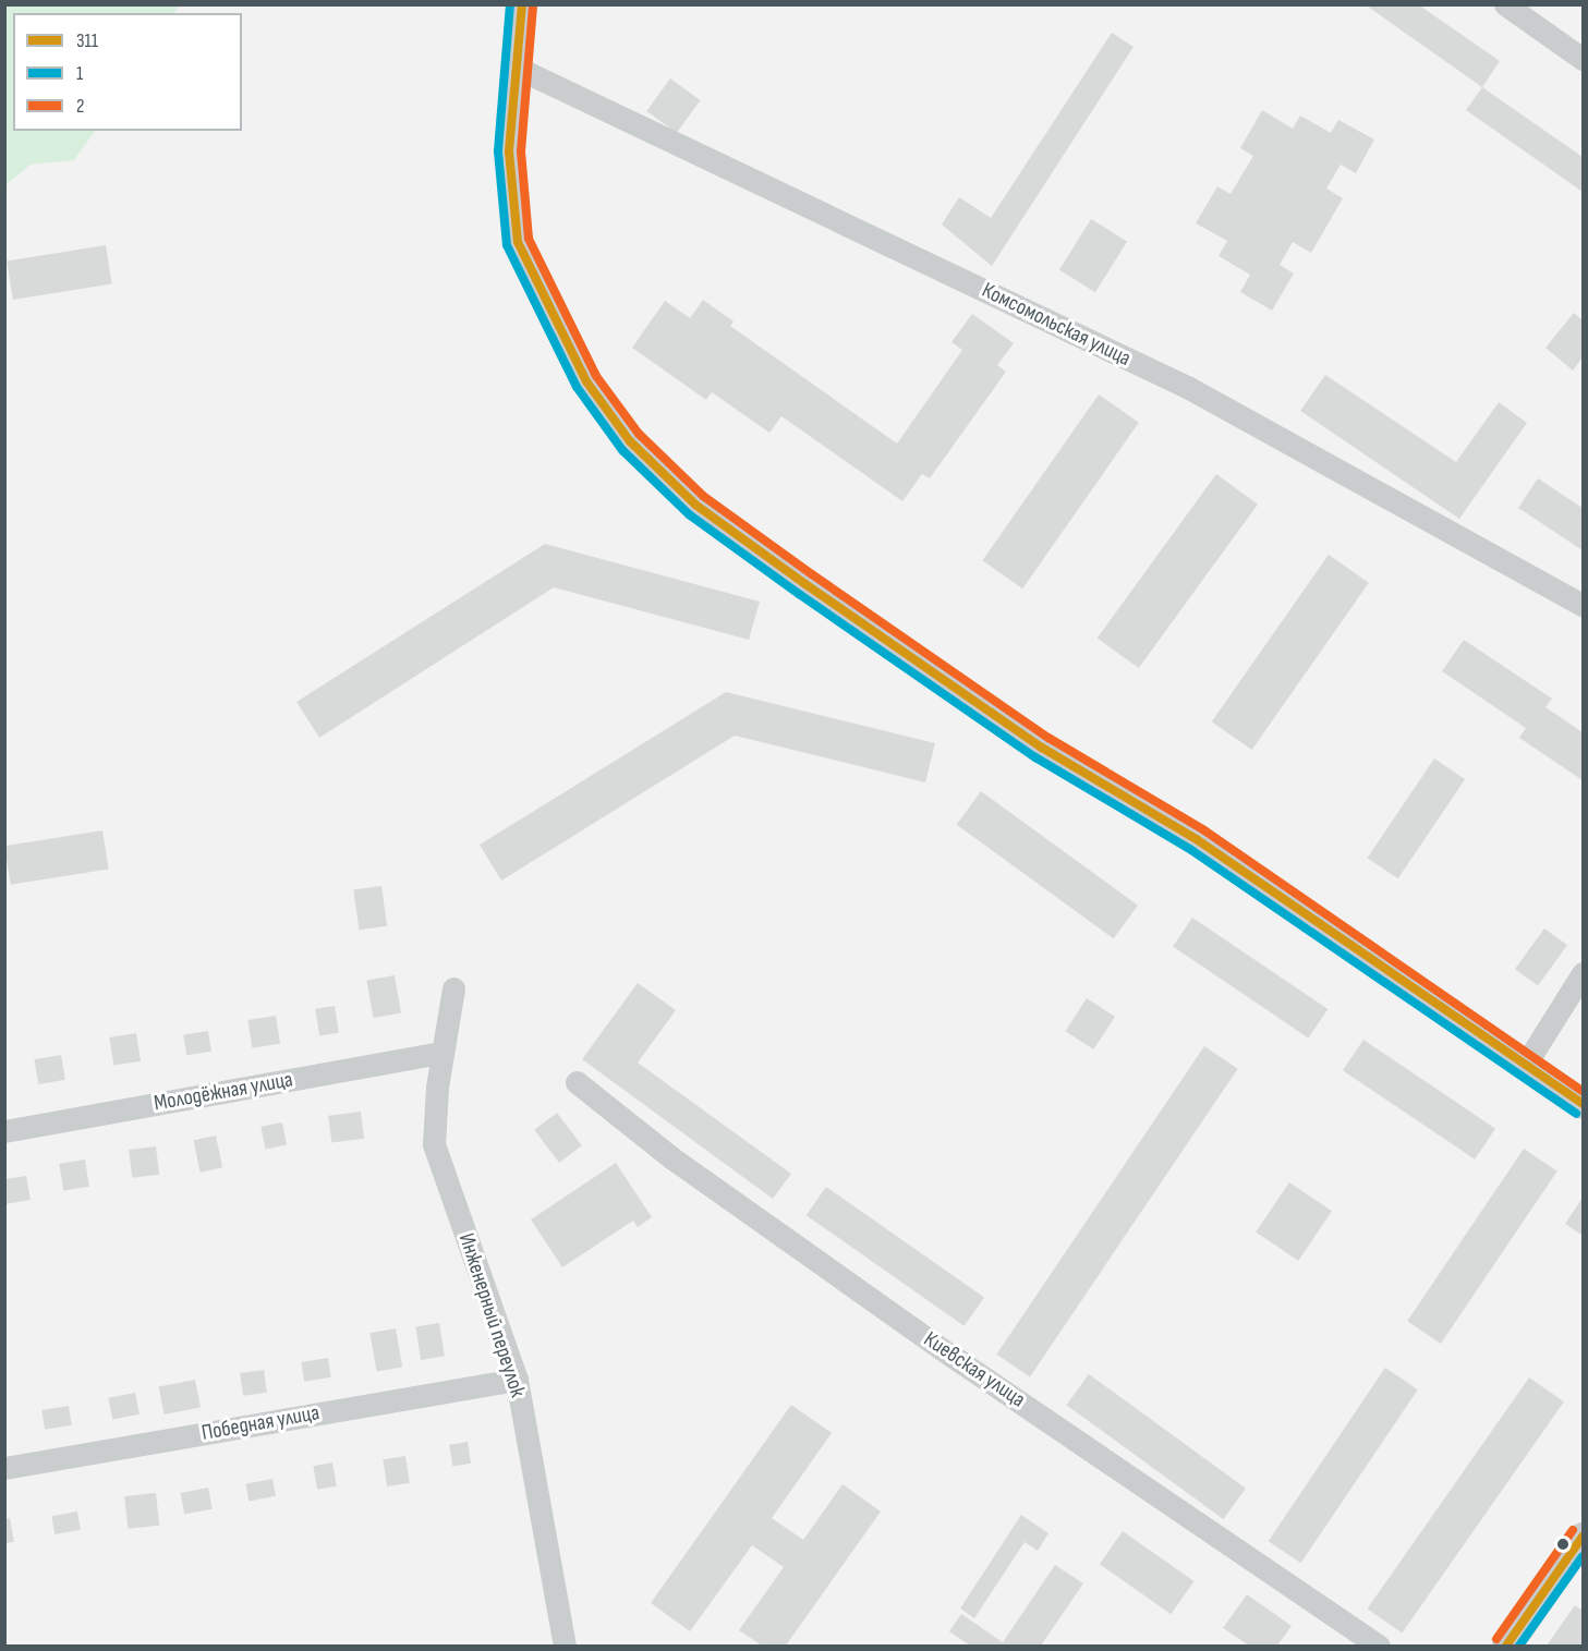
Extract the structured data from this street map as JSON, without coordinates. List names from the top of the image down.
{
  "streets": {
    "street": [
      "Комсомольская улица",
      "Молодёжная улица",
      "Инженерный переулок",
      "Киевская улица",
      "Победная улица"
    ]
  },
  "crossings": [
    ["Молодёжная улица", "Инженерный переулок"],
    ["Инженерный переулок", "Победная улица"]
  ],
  "lines": ["transit line 311", "transit line 1", "transit line 2"],
  "legend": ["311", "1", "2"]
}
